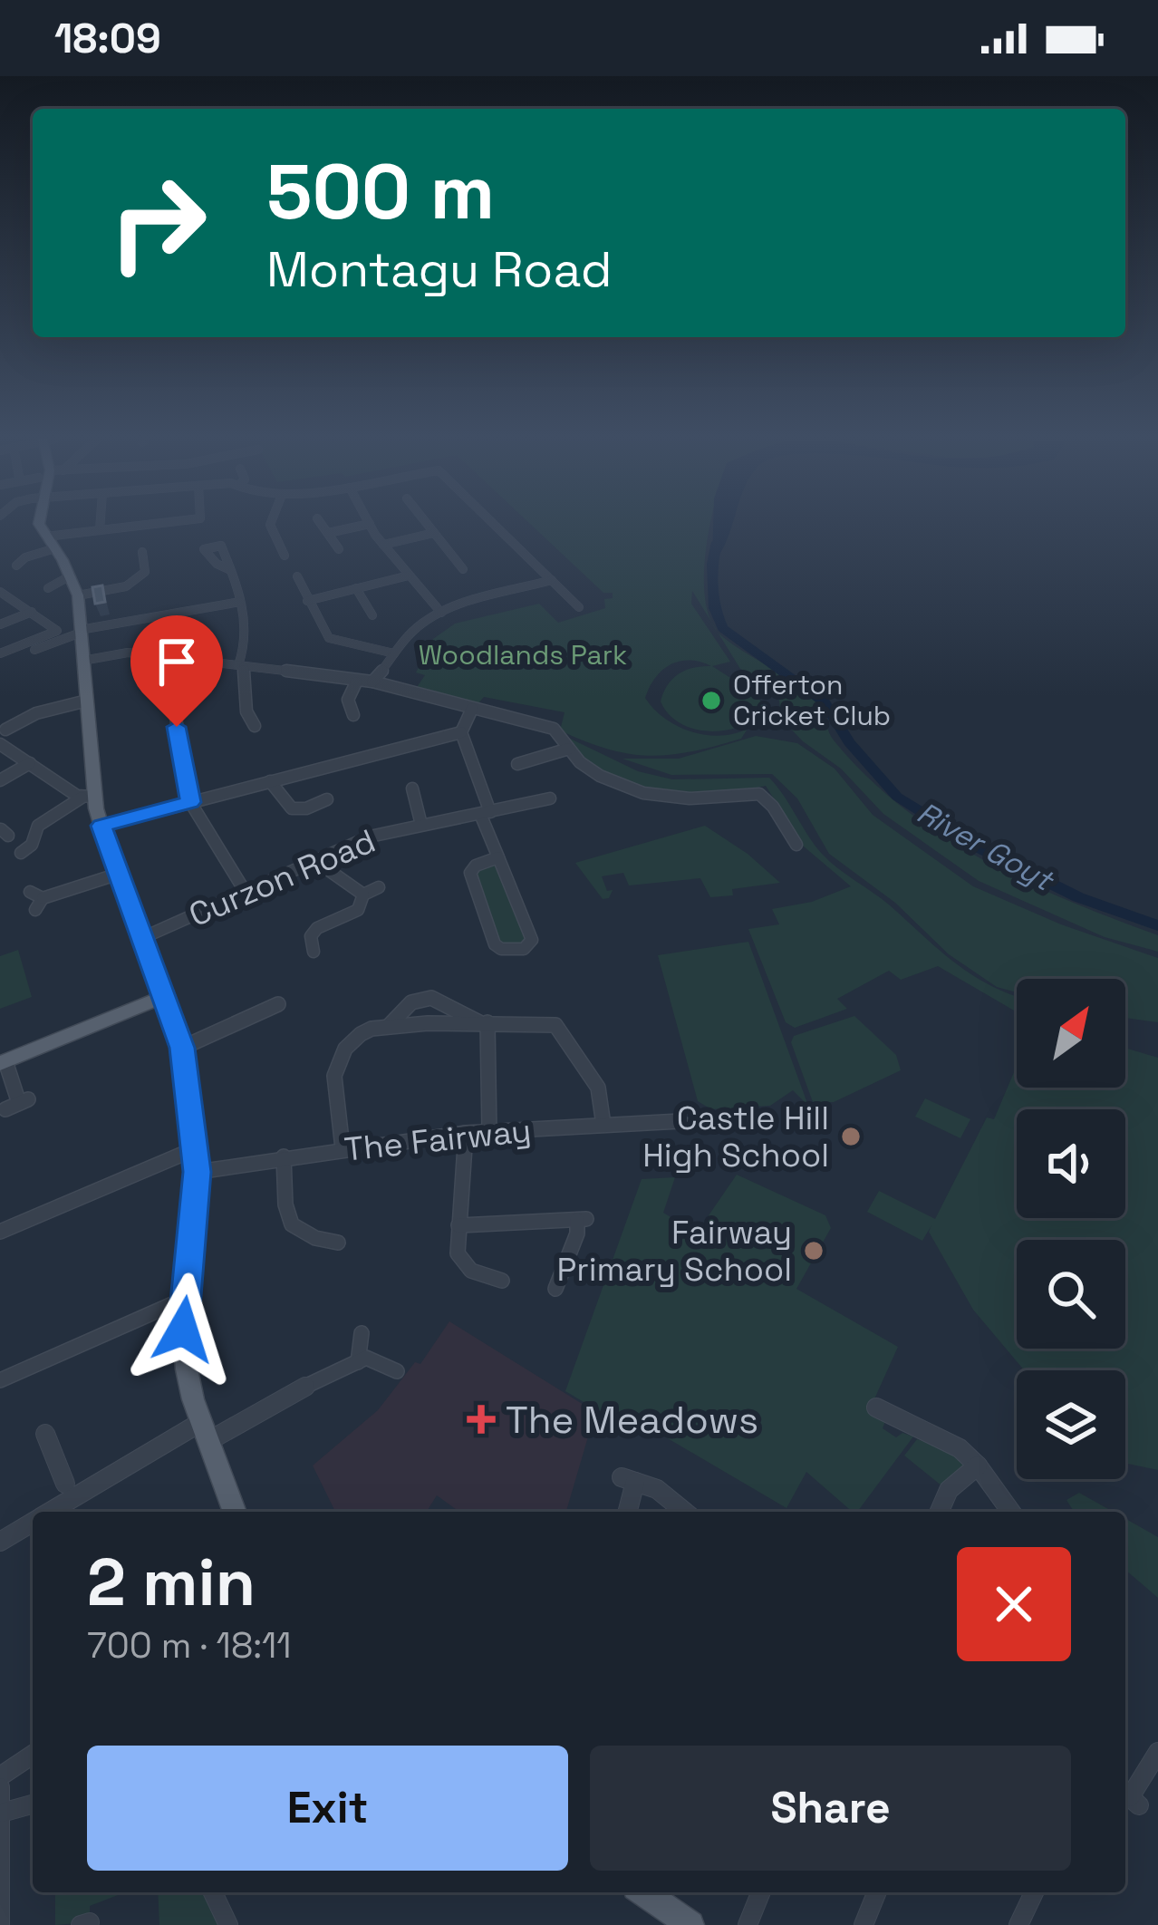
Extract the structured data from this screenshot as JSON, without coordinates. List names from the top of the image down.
{
  "streets": {
    "street": ["Curzon Road", "The Fairway"]
  },
  "water": ["River Goyt"],
  "parks": ["Woodlands Park"],
  "places": {
    "other": ["Offerton Cricket Club", "Castle Hill High School", "Fairway Primary School"],
    "health": ["The Meadows"]
  },
  "north": "top right",
  "page": {
    "status": "18:09",
    "turn": ["500 m", "Montagu Road"],
    "heading": ["2 min", "700 m · 18:11"],
    "buttons": ["Exit", "Share"]
  }
}
